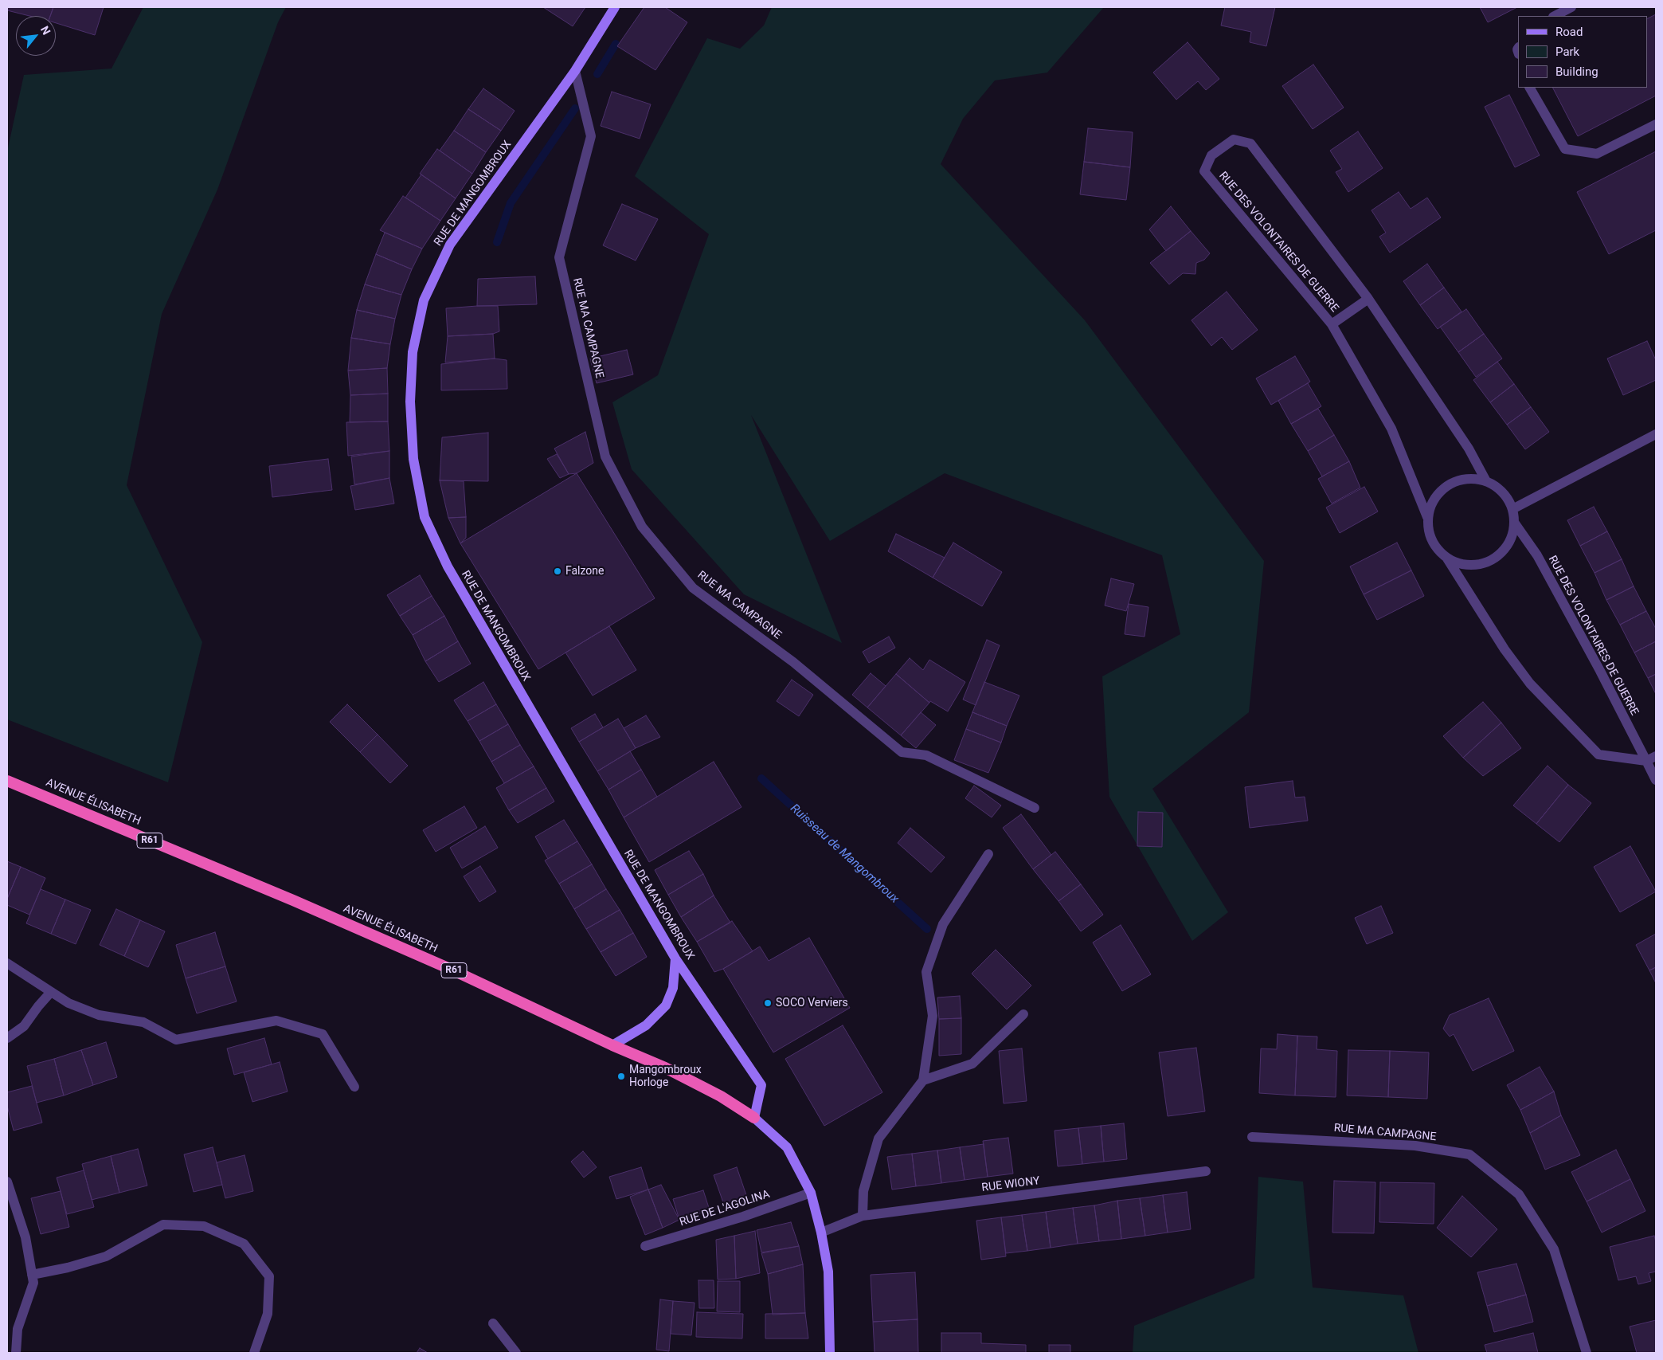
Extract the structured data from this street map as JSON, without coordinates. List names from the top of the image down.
{
  "streets": {
    "highway": ["AVENUE ÉLISABETH", "R61"],
    "main road": ["RUE DE MANGOMBROUX"],
    "street": [
      "RUE DES VOLONTAIRES DE GUERRE",
      "RUE MA CAMPAGNE",
      "RUE WIONY",
      "RUE DE L'AGOLINA"
    ]
  },
  "crossings": [
    ["RUE DE MANGOMBROUX", "RUE MA CAMPAGNE"],
    ["RUE DE MANGOMBROUX", "AVENUE ÉLISABETH"]
  ],
  "water": ["Ruisseau de Mangombroux"],
  "places": ["Falzone", "SOCO Verviers", "Mangombroux Horloge"],
  "legend": ["Road", "Park", "Building"],
  "north": "top right"
}
